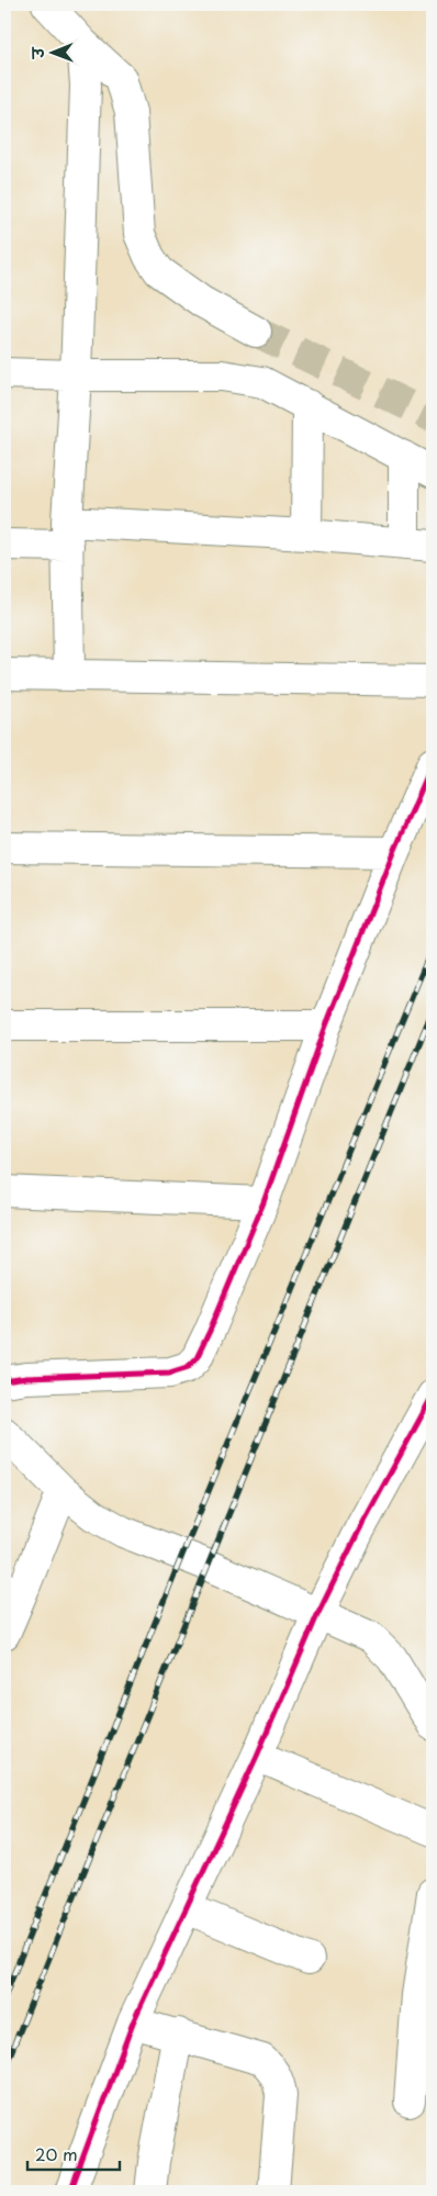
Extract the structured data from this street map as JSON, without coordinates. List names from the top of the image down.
{
  "scale_bar": "20 m",
  "north": "left"
}
